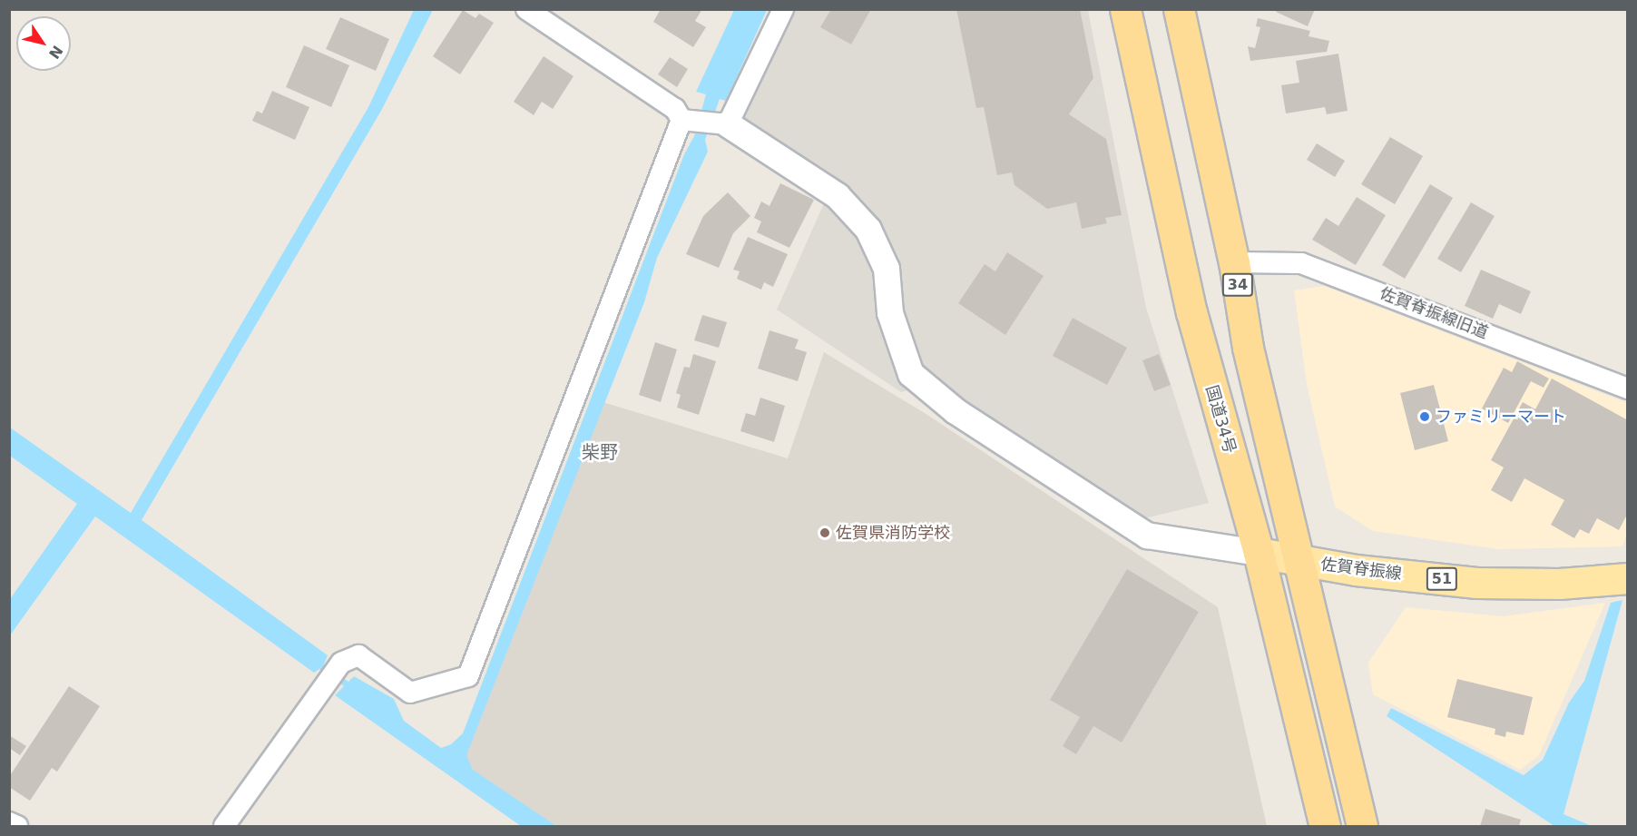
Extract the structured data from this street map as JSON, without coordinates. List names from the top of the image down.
{
  "streets": {
    "highway": ["34", "国道34号"],
    "main road": ["佐賀脊振線", "51"],
    "street": ["佐賀脊振線旧道"]
  },
  "crossings": [
    ["34", "佐賀脊振線旧道"],
    ["34", "佐賀脊振線"],
    ["国道34号", "佐賀脊振線"]
  ],
  "districts": ["柴野"],
  "places": ["ファミリーマート", "佐賀県消防学校"],
  "north": "bottom right"
}
